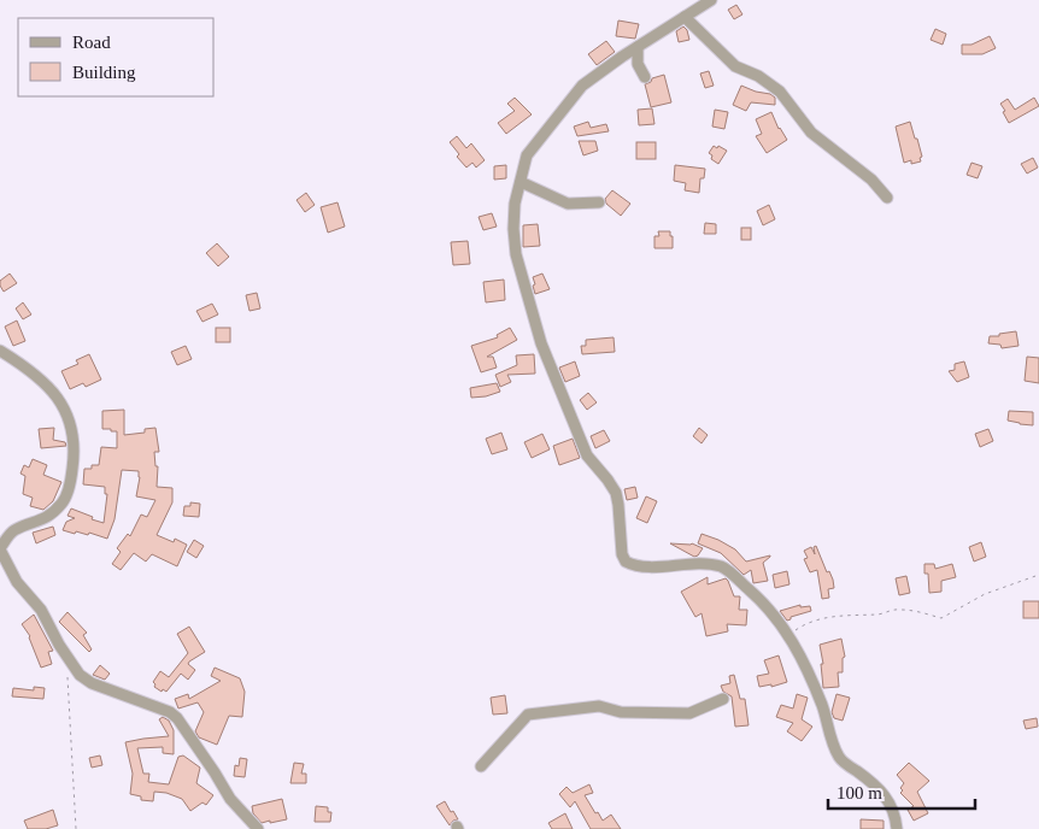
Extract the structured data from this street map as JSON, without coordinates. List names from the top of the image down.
{
  "legend": ["Road", "Building"],
  "scale_bar": "100 m"
}
